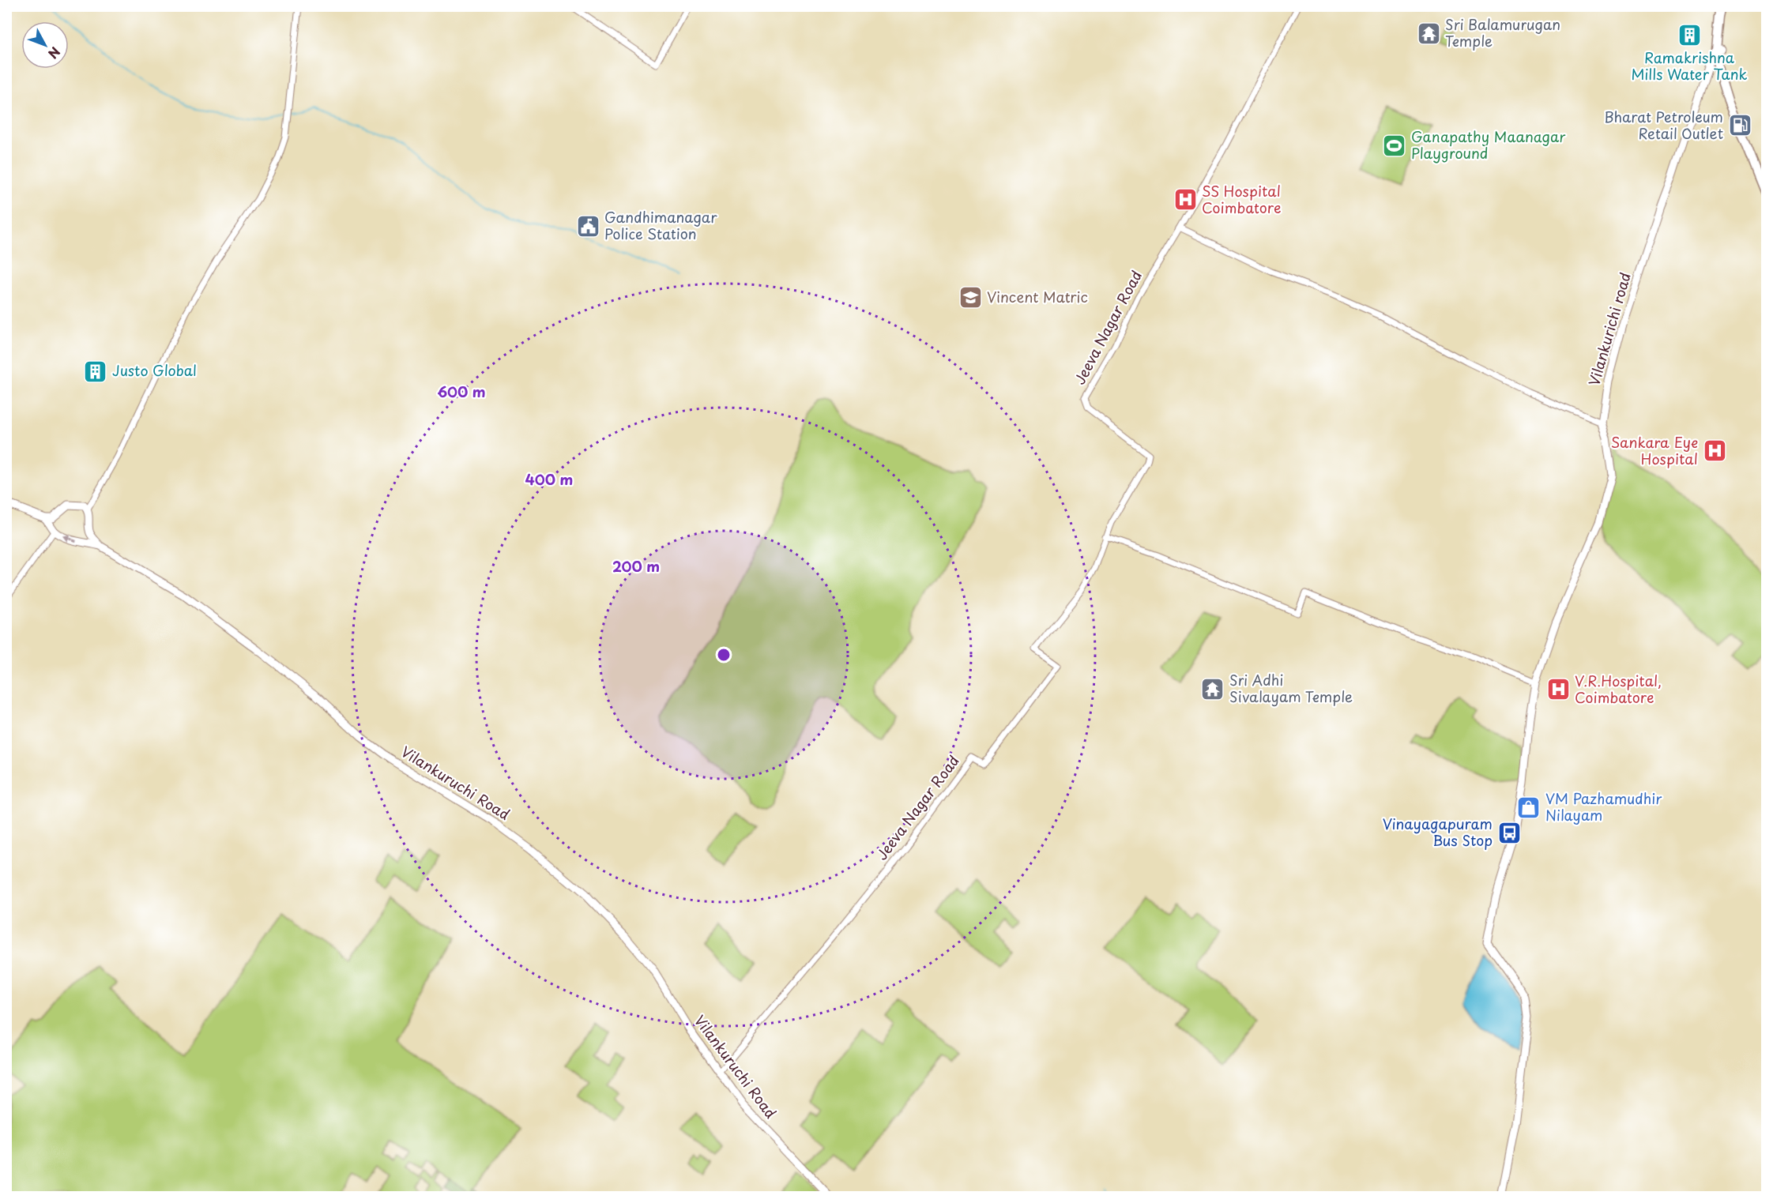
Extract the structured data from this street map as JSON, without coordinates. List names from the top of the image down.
{
  "streets": {
    "main road": ["Vilankurichi road", "Vilankuruchi Road"],
    "street": ["Jeeva Nagar Road"]
  },
  "crossings": [
    ["Jeeva Nagar Road", "Vilankuruchi Road"]
  ],
  "places": {
    "temple": ["Sri Balamurugan Temple", "Sri Adhi Sivalayam Temple"],
    "building": ["Ramakrishna Mills Water Tank", "Justo Global"],
    "fuel station": ["Bharat Petroleum Retail Outlet"],
    "sports": ["Ganapathy Maanagar Playground"],
    "hospital": ["SS Hospital Coimbatore", "Sankara Eye Hospital", "V.R.Hospital, Coimbatore"],
    "public building": ["Gandhimanagar Police Station"],
    "school or university": ["Vincent Matric"],
    "shop": ["VM Pazhamudhir Nilayam"],
    "bus stop": ["Vinayagapuram Bus Stop"]
  },
  "north": "bottom right",
  "rings": ["600 m", "400 m", "200 m"]
}
